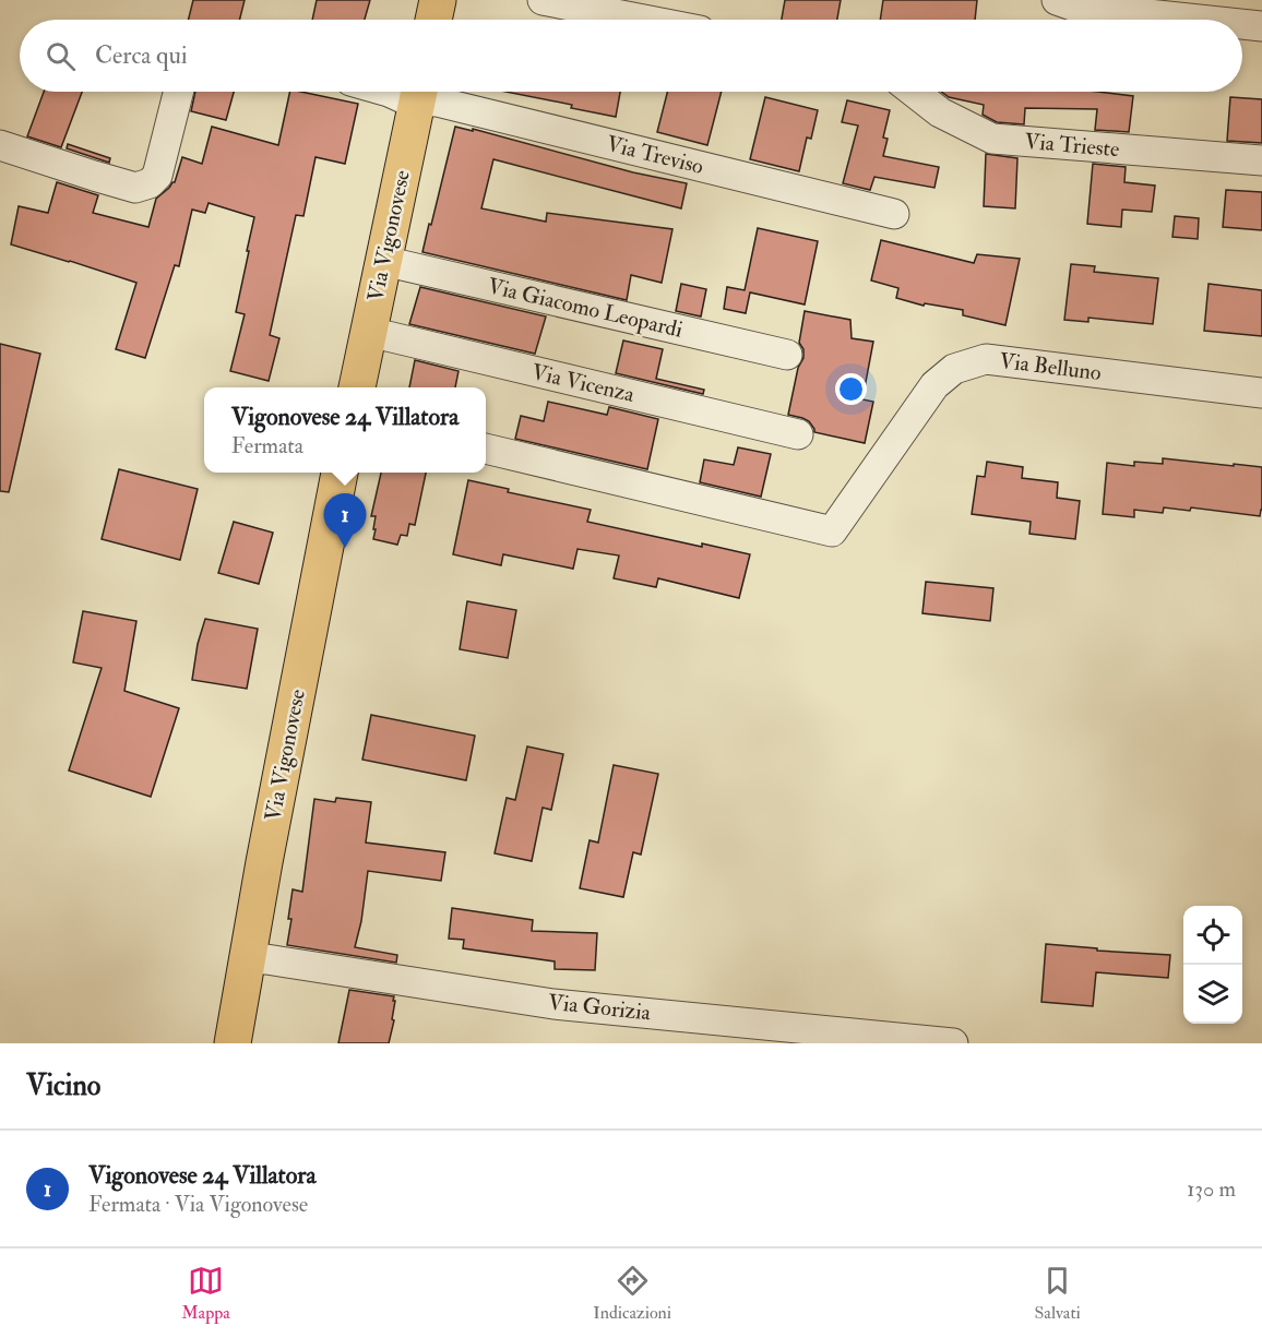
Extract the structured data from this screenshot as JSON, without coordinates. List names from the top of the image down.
{
  "streets": {
    "main road": ["Via Vigonovese"],
    "street": [
      "Via Trieste",
      "Via Treviso",
      "Via Giacomo Leopardi",
      "Via Belluno",
      "Via Vicenza",
      "Via Gorizia"
    ]
  },
  "crossings": [
    ["Via Vigonovese", "Via Giacomo Leopardi"],
    ["Via Vigonovese", "Via Vicenza"],
    ["Via Vigonovese", "Via Gorizia"]
  ],
  "page": {
    "search": "Cerca qui",
    "popup": ["Vigonovese 24 Villatora", "Fermata"],
    "pins": "1",
    "heading": "Vicino",
    "list": [
      {
        "mark": "1",
        "name": "Vigonovese 24 Villatora",
        "note": "Fermata · Via Vigonovese",
        "value": "130 m"
      }
    ],
    "nav": ["Mappa", "Indicazioni", "Salvati"]
  }
}
